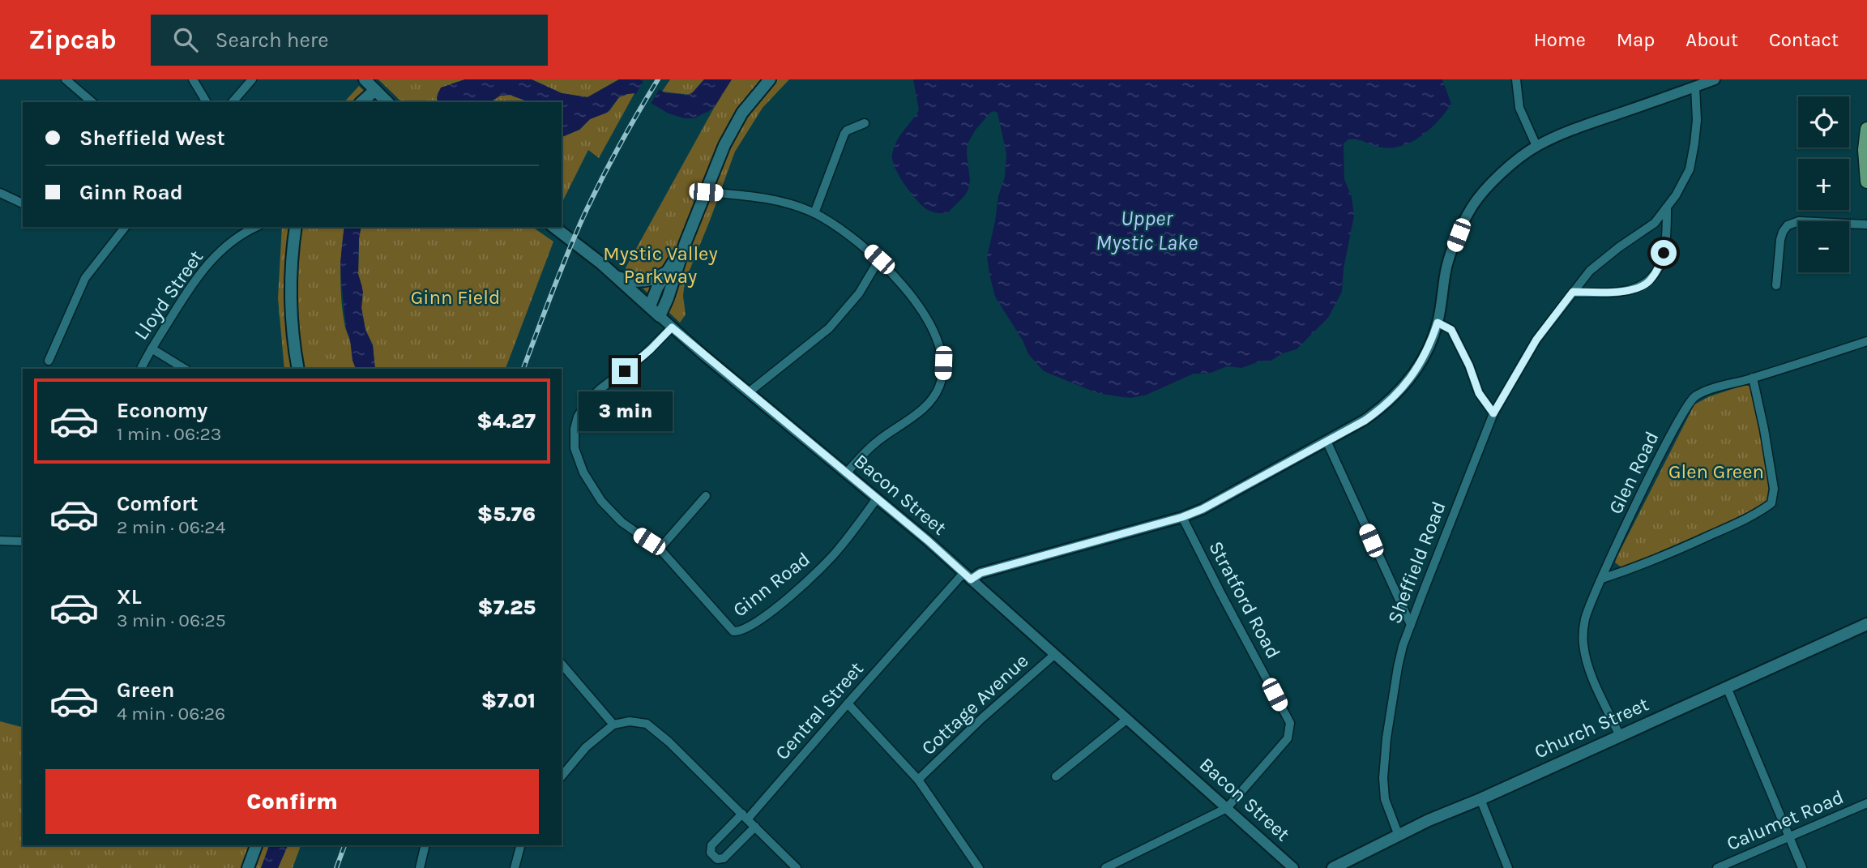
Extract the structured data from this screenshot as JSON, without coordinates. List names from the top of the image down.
{
  "streets": {
    "main road": ["Bacon Street", "Church Street"],
    "street": [
      "Lloyd Street",
      "Glen Road",
      "Sheffield Road",
      "Ginn Road",
      "Stratford Road",
      "Cottage Avenue",
      "Central Street",
      "Calumet Road"
    ]
  },
  "crossings": [
    ["Glen Road", "Church Street"],
    ["Bacon Street", "Ginn Road"],
    ["Bacon Street", "Stratford Road"],
    ["Bacon Street", "Cottage Avenue"],
    ["Bacon Street", "Central Street"],
    ["Sheffield Road", "Church Street"]
  ],
  "water": ["Upper Mystic Lake"],
  "parks": ["Mystic Valley Parkway", "Ginn Field", "Glen Green"],
  "page": {
    "header": "Zipcab",
    "search": "Search here",
    "nav": [
      "Home",
      "Map",
      "About",
      "Contact"
    ],
    "map_buttons": ["+", "−"],
    "banner": ["Sheffield West", "Ginn Road"],
    "list": [
      {
        "name": "Economy",
        "note": "1 min · 06:23",
        "value": "$4.27"
      },
      {
        "name": "Comfort",
        "note": "2 min · 06:24",
        "value": "$5.76"
      },
      {
        "name": "XL",
        "note": "3 min · 06:25",
        "value": "$7.25"
      },
      {
        "name": "Green",
        "note": "4 min · 06:26",
        "value": "$7.01"
      }
    ],
    "bubble": "3 min",
    "buttons": "Confirm"
  }
}
